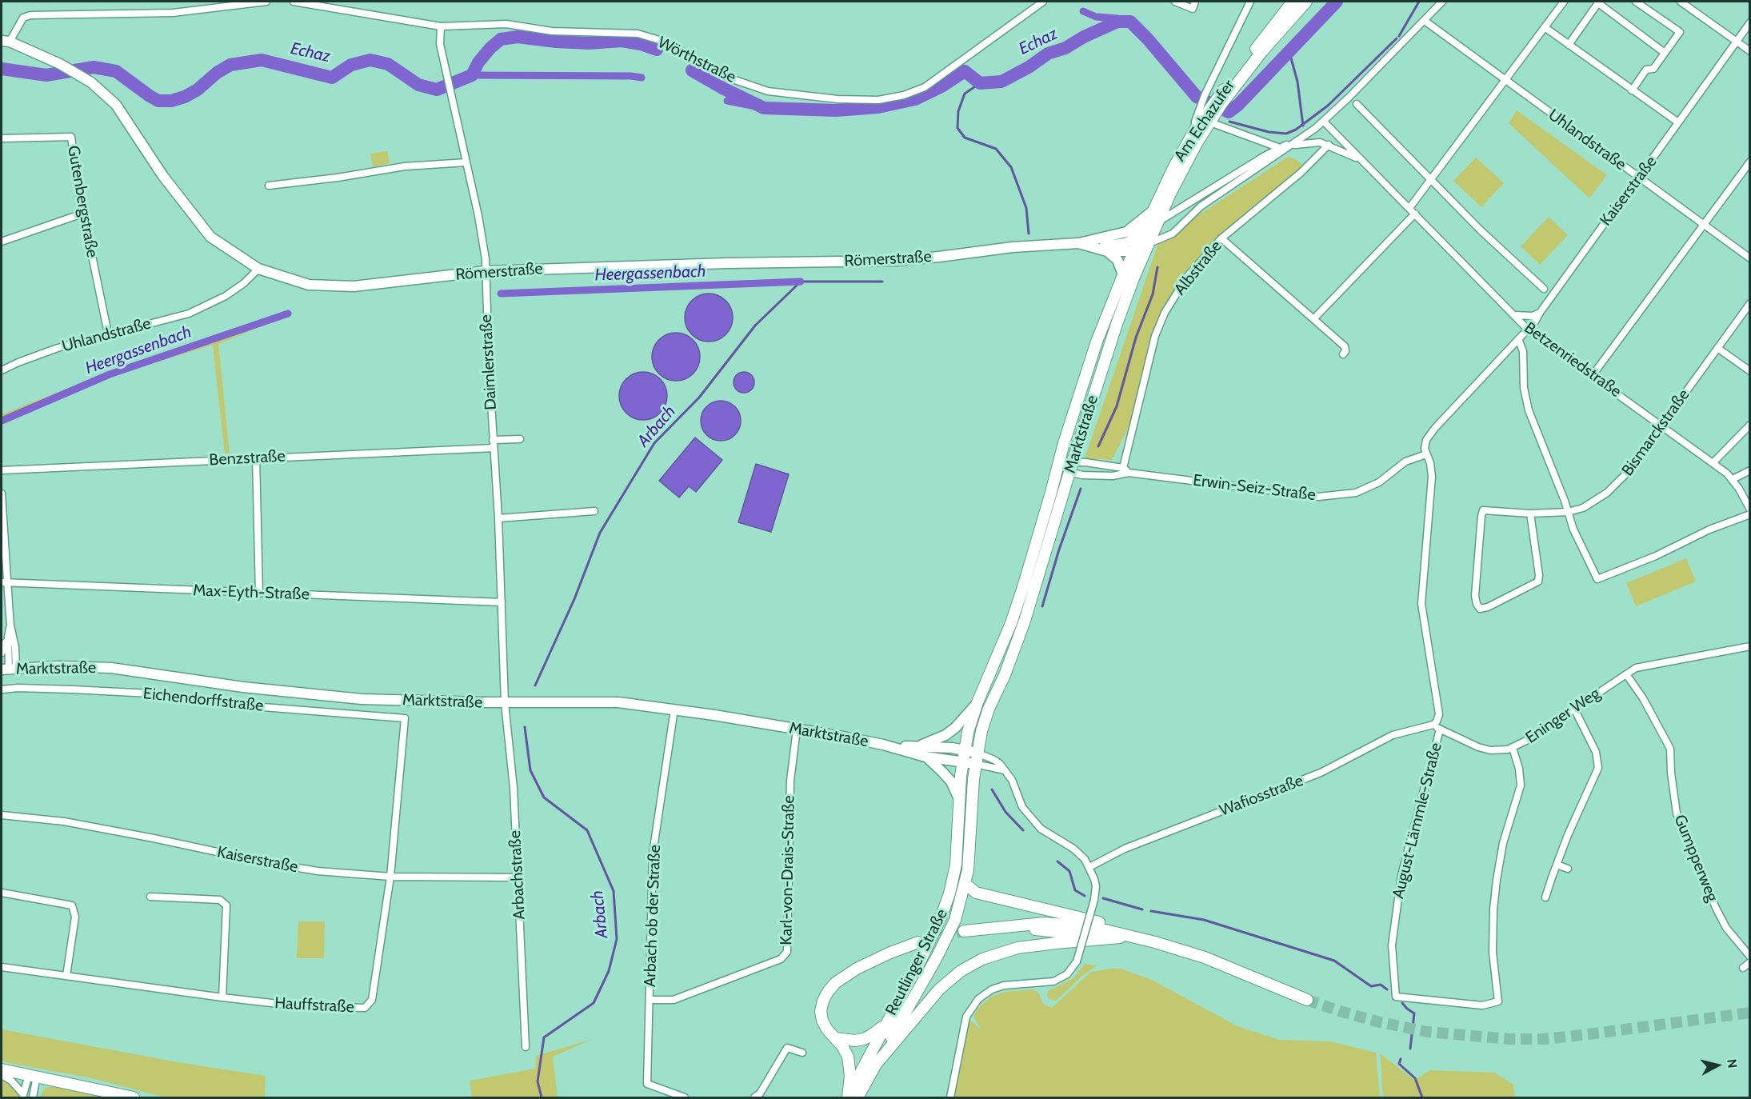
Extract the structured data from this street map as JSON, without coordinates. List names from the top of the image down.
{
  "streets": {
    "main road": [
      "Am Echazufer",
      "Römerstraße",
      "Marktstraße",
      "Reutlinger Straße"
    ],
    "street": [
      "Wörthstraße",
      "Uhlandstraße",
      "Kaiserstraße",
      "Gutenbergstraße",
      "Albstraße",
      "Betzenriedstraße",
      "Daimlerstraße",
      "Bismarckstraße",
      "Benzstraße",
      "Erwin-Seiz-Straße",
      "Max-Eyth-Straße",
      "Eichendorffstraße",
      "Eninger Weg",
      "Wafiosstraße",
      "August-Lämmle-Straße",
      "Gumpperweg",
      "Karl-von-Drais-Straße",
      "Arbachstraße",
      "Arbach ob der Straße",
      "Hauffstraße"
    ]
  },
  "crossings": [
    ["Wörthstraße", "Daimlerstraße"],
    ["Am Echazufer", "Römerstraße"],
    ["Am Echazufer", "Marktstraße"],
    ["Uhlandstraße", "Kaiserstraße"],
    ["Uhlandstraße", "Gutenbergstraße"],
    ["Uhlandstraße", "Römerstraße"],
    ["Kaiserstraße", "Betzenriedstraße"],
    ["Kaiserstraße", "August-Lämmle-Straße"],
    ["Kaiserstraße", "Arbachstraße"],
    ["Kaiserstraße", "Hauffstraße"],
    ["Römerstraße", "Daimlerstraße"],
    ["Römerstraße", "Marktstraße"],
    ["Albstraße", "Betzenriedstraße"],
    ["Albstraße", "Erwin-Seiz-Straße"],
    ["Betzenriedstraße", "Bismarckstraße"],
    ["Daimlerstraße", "Marktstraße"],
    ["Daimlerstraße", "Benzstraße"],
    ["Daimlerstraße", "Max-Eyth-Straße"],
    ["Daimlerstraße", "Arbachstraße"],
    ["Marktstraße", "Erwin-Seiz-Straße"],
    ["Marktstraße", "Karl-von-Drais-Straße"],
    ["Marktstraße", "Arbachstraße"],
    ["Marktstraße", "Arbach ob der Straße"],
    ["Marktstraße", "Reutlinger Straße"],
    ["Erwin-Seiz-Straße", "August-Lämmle-Straße"],
    ["Eichendorffstraße", "Hauffstraße"],
    ["Eninger Weg", "August-Lämmle-Straße"],
    ["Eninger Weg", "Gumpperweg"],
    ["Wafiosstraße", "August-Lämmle-Straße"],
    ["Karl-von-Drais-Straße", "Arbach ob der Straße"]
  ],
  "water": ["Echaz", "Heergassenbach", "Arbach"],
  "north": "right"
}
